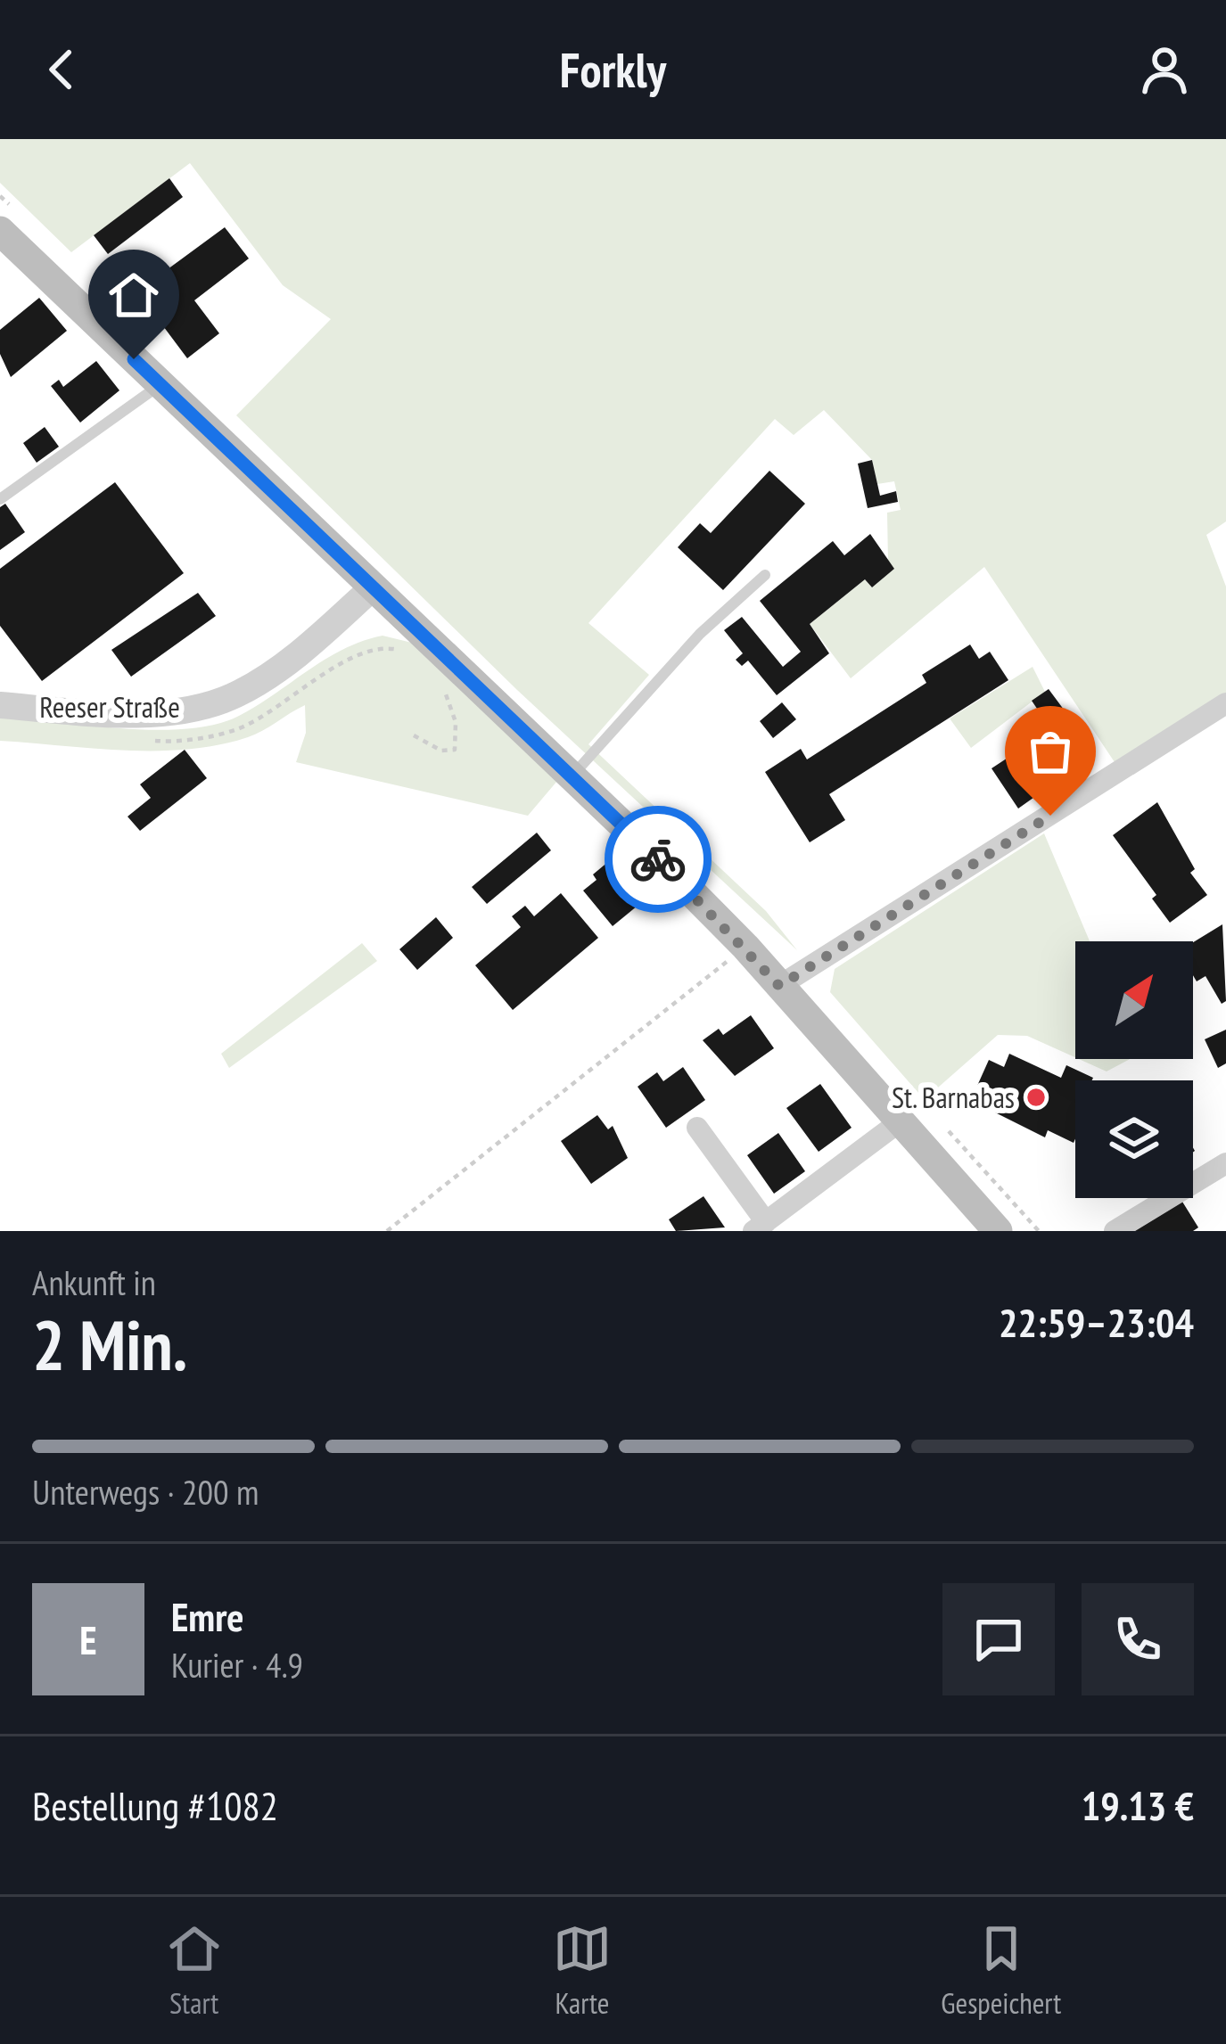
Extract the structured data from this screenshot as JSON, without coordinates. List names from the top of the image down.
{
  "streets": {
    "street": ["Reeser Straße"]
  },
  "places": ["St. Barnabas"],
  "north": "top right",
  "page": {
    "header": "Forkly",
    "heading": ["2 Min.", "Ankunft in", "22:59–23:04"],
    "panel": [
      "Emre",
      "Kurier · 4.9",
      "Bestellung #1082",
      "19.13 €"
    ],
    "bar": "Unterwegs · 200 m",
    "round": "E",
    "tabs": ["Start", "Karte", "Gespeichert"]
  }
}
